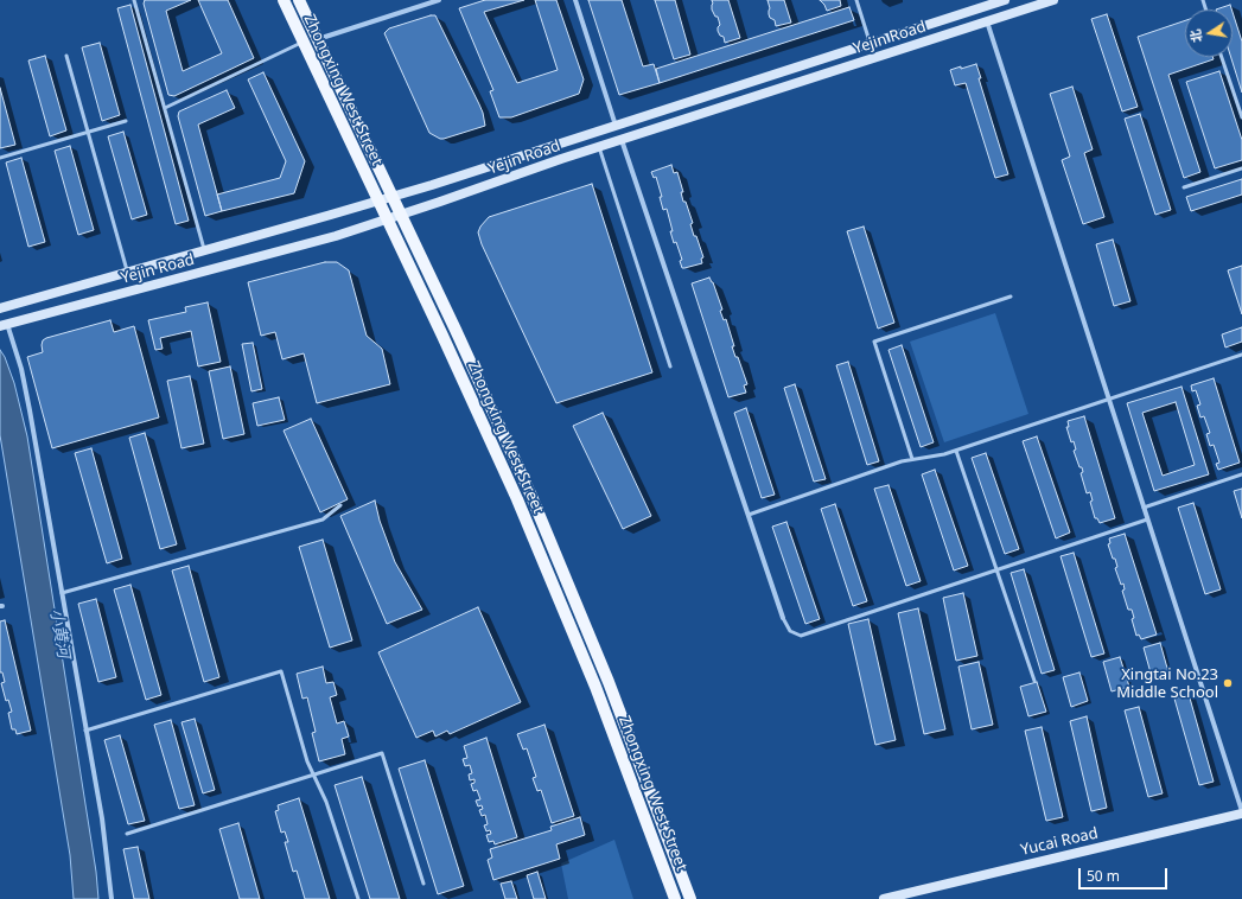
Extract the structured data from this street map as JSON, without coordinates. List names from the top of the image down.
{
  "streets": {
    "main road": ["Zhongxing West Street"],
    "street": ["Yejin Road", "Yucai Road"]
  },
  "crossings": [
    ["Yejin Road", "Zhongxing West Street"]
  ],
  "water": ["小黄河"],
  "places": ["Xingtai No.23 Middle School"],
  "scale_bar": "50 m",
  "north": "left"
}
